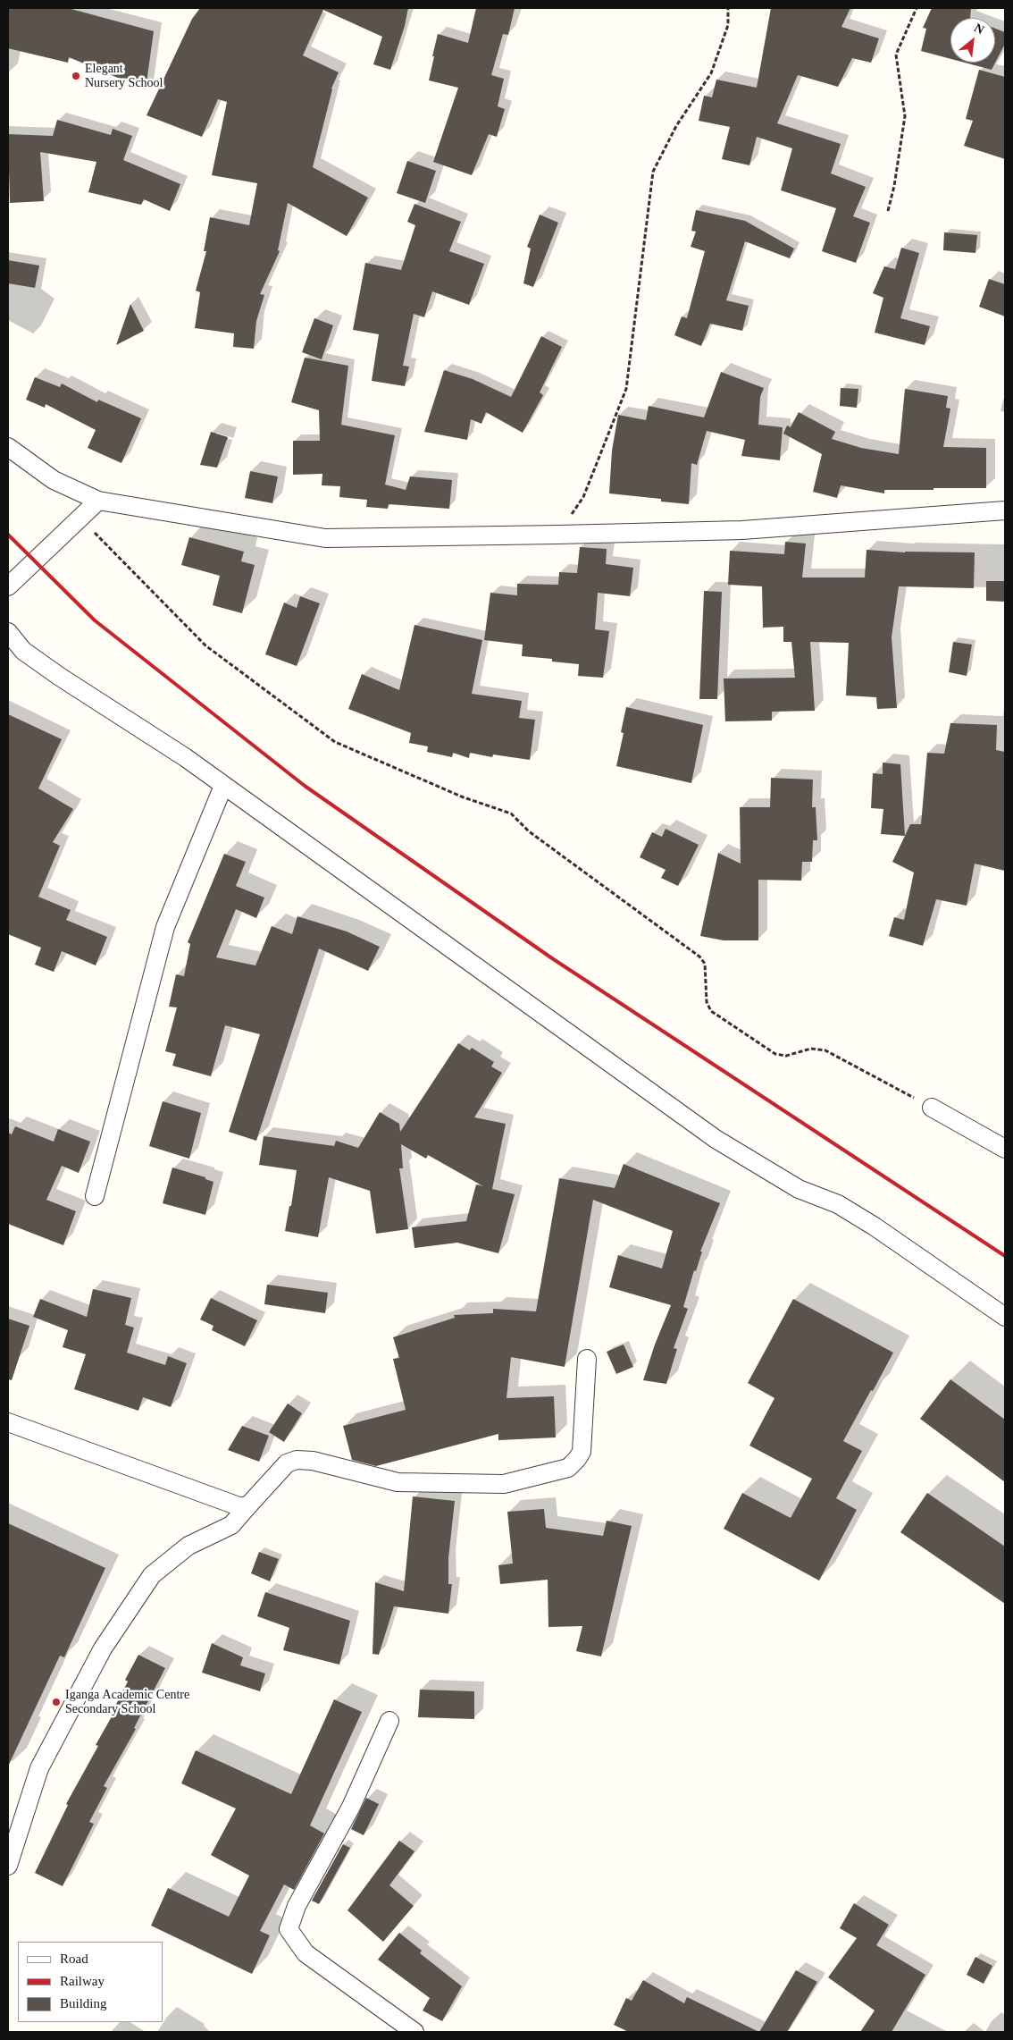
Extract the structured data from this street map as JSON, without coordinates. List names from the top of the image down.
{
  "places": ["Elegant Nursery School", "Iganga Academic Centre Secondary School"],
  "legend": ["Road", "Railway", "Building"],
  "north": "top right"
}
